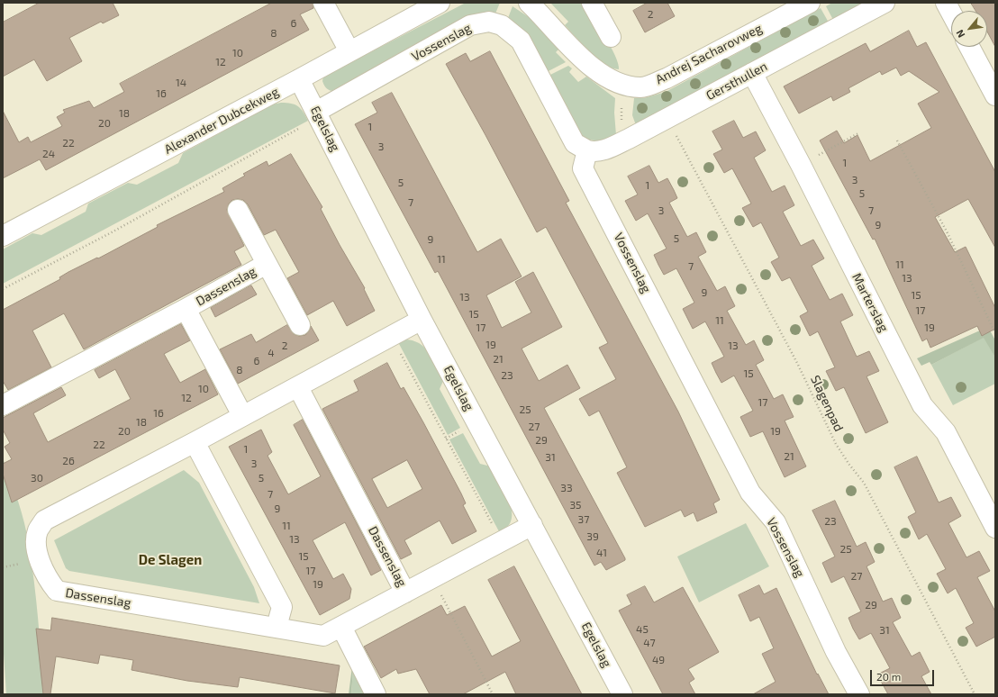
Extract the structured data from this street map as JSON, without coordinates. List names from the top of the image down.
{
  "streets": {
    "street": [
      "Vossenslag",
      "Andrej Sacharovweg",
      "Gersthullen",
      "Alexander Dubcekweg",
      "Egelslag",
      "Dassenslag",
      "Marterslag"
    ],
    "path": ["Slagenpad"]
  },
  "crossings": [
    ["Vossenslag", "Gersthullen"],
    ["Vossenslag", "Egelslag"],
    ["Gersthullen", "Marterslag"],
    ["Gersthullen", "Slagenpad"],
    ["Alexander Dubcekweg", "Egelslag"],
    ["Egelslag", "Dassenslag"]
  ],
  "districts": ["De Slagen"],
  "house_numbers": [
    "2",
    "6",
    "8",
    "10",
    "12",
    "14",
    "16",
    "18",
    "20",
    "1",
    "22",
    "3",
    "24",
    "1",
    "3",
    "5",
    "1",
    "5",
    "7",
    "3",
    "7",
    "9",
    "5",
    "9",
    "11",
    "11",
    "7",
    "13",
    "9",
    "15",
    "13",
    "17",
    "15",
    "11",
    "17",
    "19",
    "19",
    "2",
    "13",
    "4",
    "21",
    "6",
    "8",
    "15",
    "23",
    "10",
    "12",
    "17",
    "25",
    "16",
    "18",
    "27",
    "20",
    "19",
    "29",
    "22",
    "1",
    "21",
    "31",
    "26",
    "3",
    "30",
    "5",
    "33",
    "7",
    "35",
    "9",
    "37",
    "23",
    "11",
    "39",
    "13",
    "25",
    "41",
    "15",
    "17",
    "27",
    "19",
    "29",
    "45",
    "31",
    "47",
    "49"
  ],
  "scale_bar": "20 m",
  "north": "bottom left"
}
